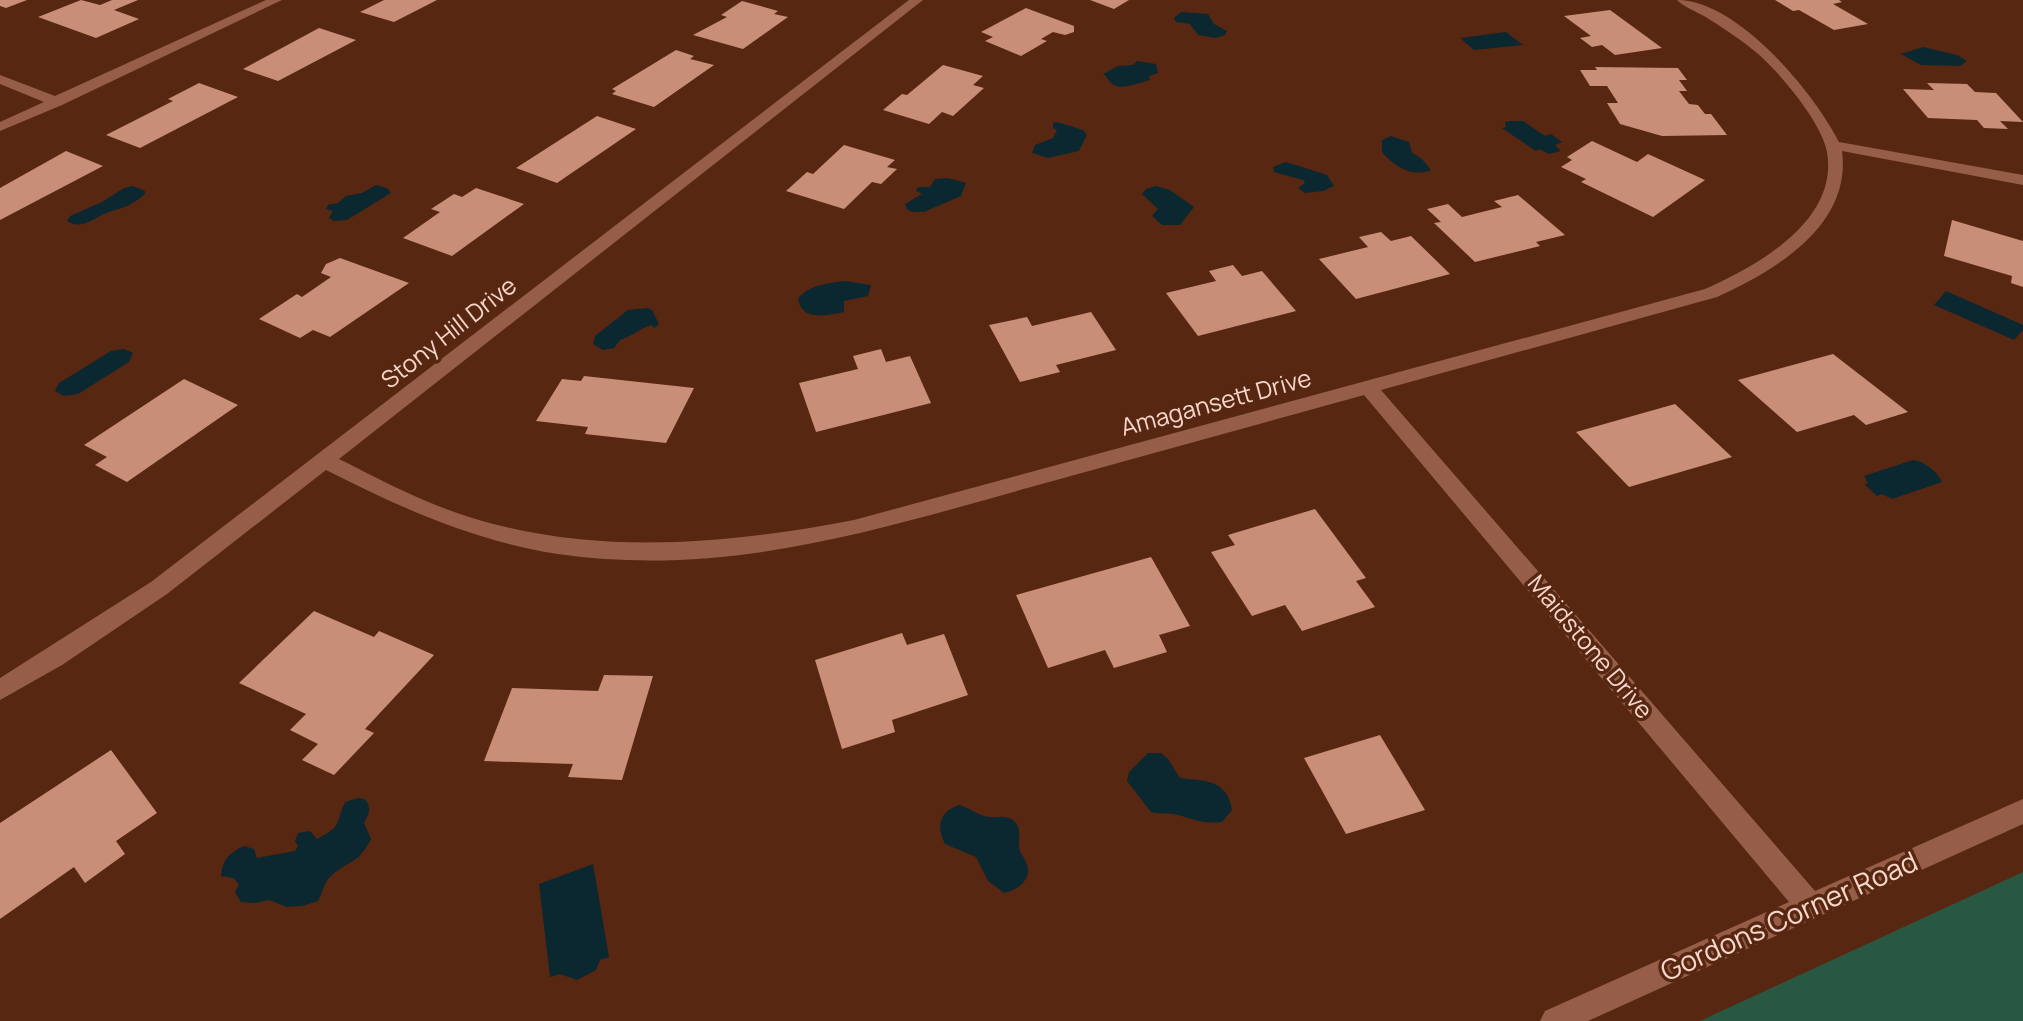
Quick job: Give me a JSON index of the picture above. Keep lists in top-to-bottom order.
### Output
{
  "streets": {
    "street": [
      "Stony Hill Drive",
      "Amagansett Drive",
      "Maidstone Drive",
      "Gordons Corner Road"
    ]
  },
  "crossings": [
    ["Stony Hill Drive", "Amagansett Drive"],
    ["Amagansett Drive", "Maidstone Drive"],
    ["Maidstone Drive", "Gordons Corner Road"]
  ]
}
